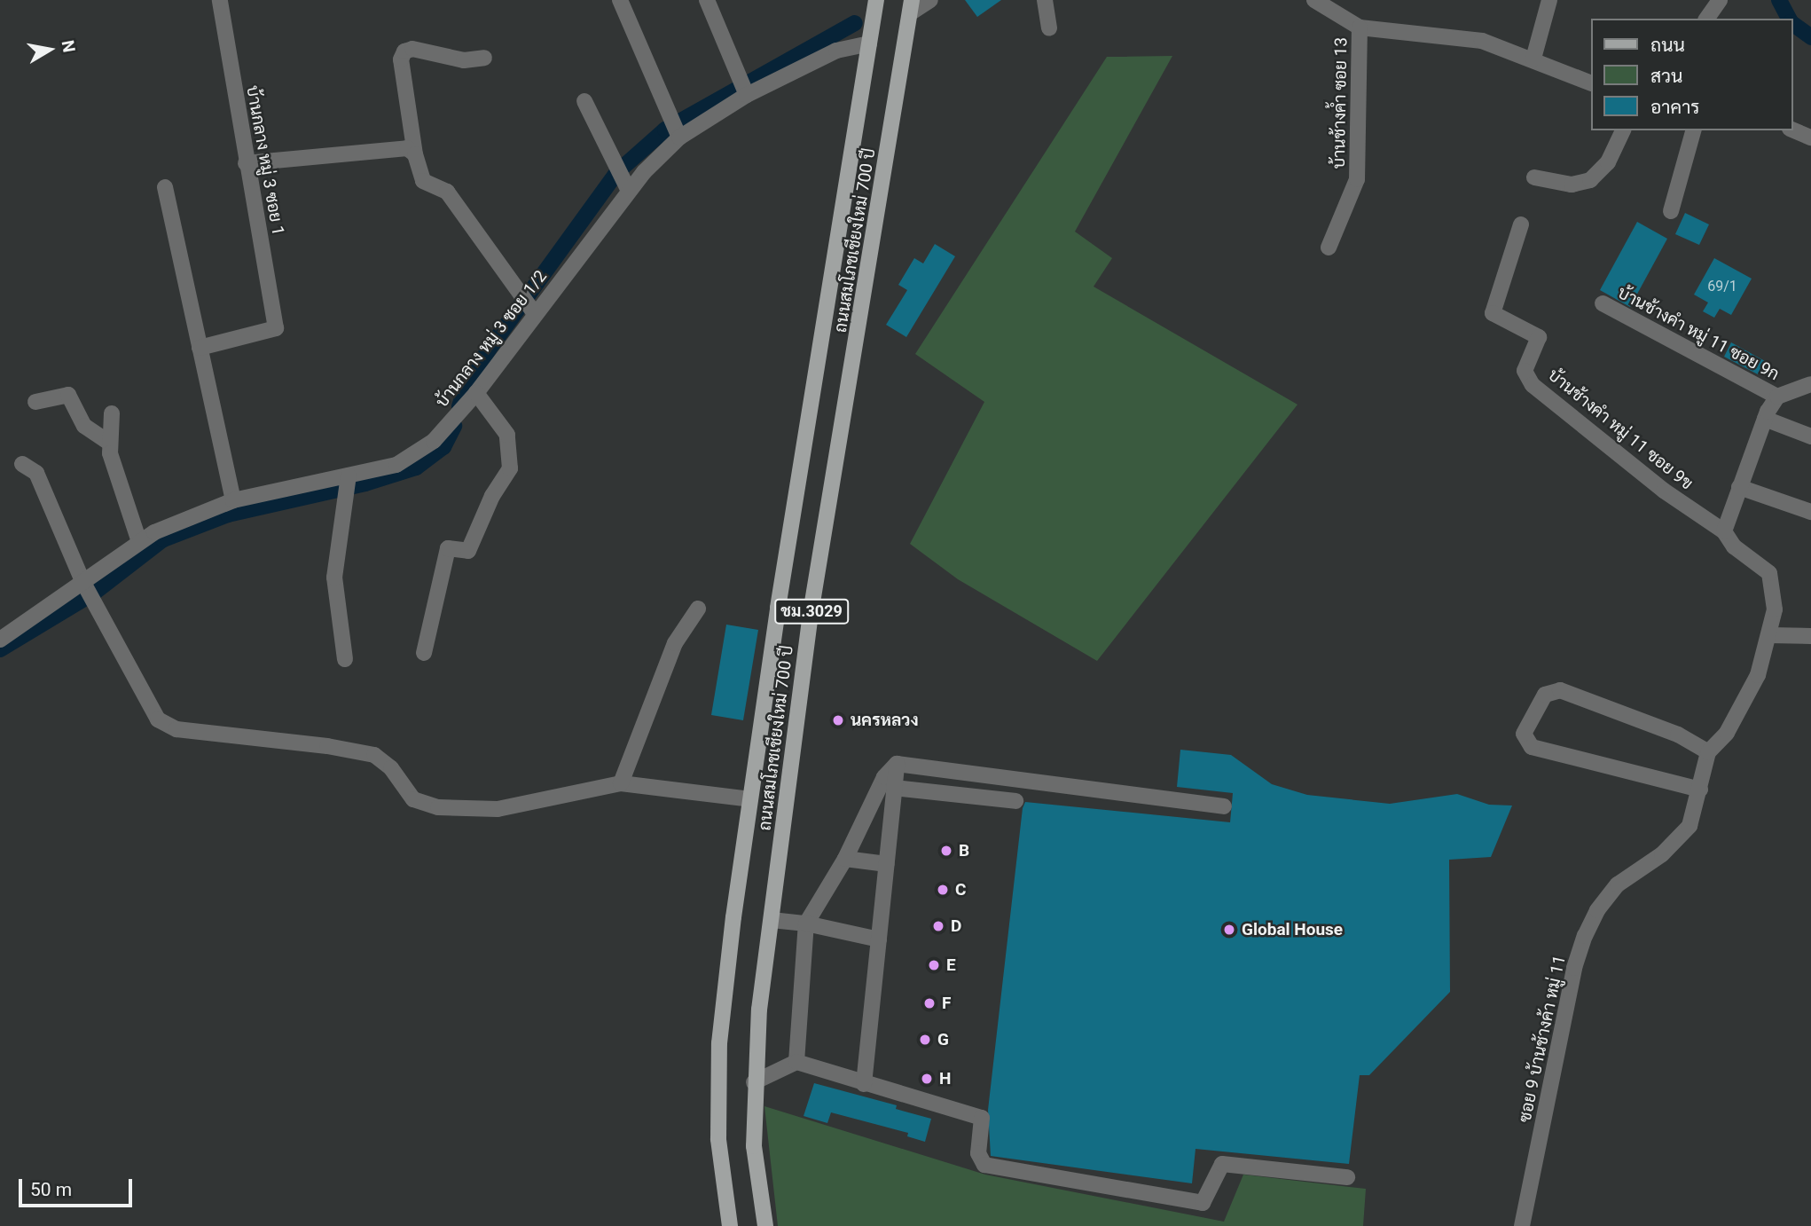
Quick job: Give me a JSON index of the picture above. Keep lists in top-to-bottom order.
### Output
{
  "streets": {
    "main road": ["ถนนสมโภชเชียงใหม่ 700 ปี", "ชม.3029"],
    "street": [
      "บ้านช้างค้ำ ซอย 13",
      "บ้านกลาง หมู่ 3 ซอย 1",
      "บ้านช้างคำ หมู่ 11 ซอย 9ก",
      "บ้านกลาง หมู่ 3 ซอย 1/2",
      "บ้านช้างคำ หมู่ 11 ซอย 9ข",
      "ซอย 9 บ้านช้างค้า หมู่ 11"
    ]
  },
  "crossings": [
    ["ถนนสมโภชเชียงใหม่ 700 ปี", "บ้านกลาง หมู่ 3 ซอย 1/2"],
    ["บ้านช้างคำ หมู่ 11 ซอย 9ข", "ซอย 9 บ้านช้างค้า หมู่ 11"]
  ],
  "places": [
    "นครหลวง",
    "B",
    "C",
    "D",
    "Global House",
    "E",
    "F",
    "G",
    "H"
  ],
  "house_numbers": ["69/1"],
  "legend": ["ถนน", "สวน", "อาคาร"],
  "scale_bar": "50 m",
  "north": "right"
}
